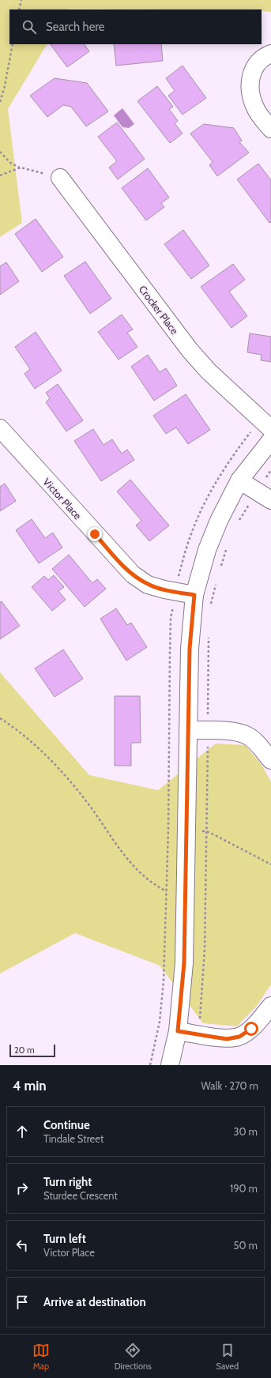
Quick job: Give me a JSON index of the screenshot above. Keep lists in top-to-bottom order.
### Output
{
  "streets": {
    "street": ["Crocker Place", "Victor Place"]
  },
  "scale_bar": "20 m",
  "page": {
    "search": "Search here",
    "scale": "20 m",
    "heading": ["4 min", "Walk · 270 m"],
    "list": [
      ["Continue", "Tindale Street", "30 m"],
      ["Turn right", "Sturdee Crescent", "190 m"],
      ["Turn left", "Victor Place", "50 m"],
      "Arrive at destination"
    ],
    "nav": ["Map", "Directions", "Saved"]
  }
}
